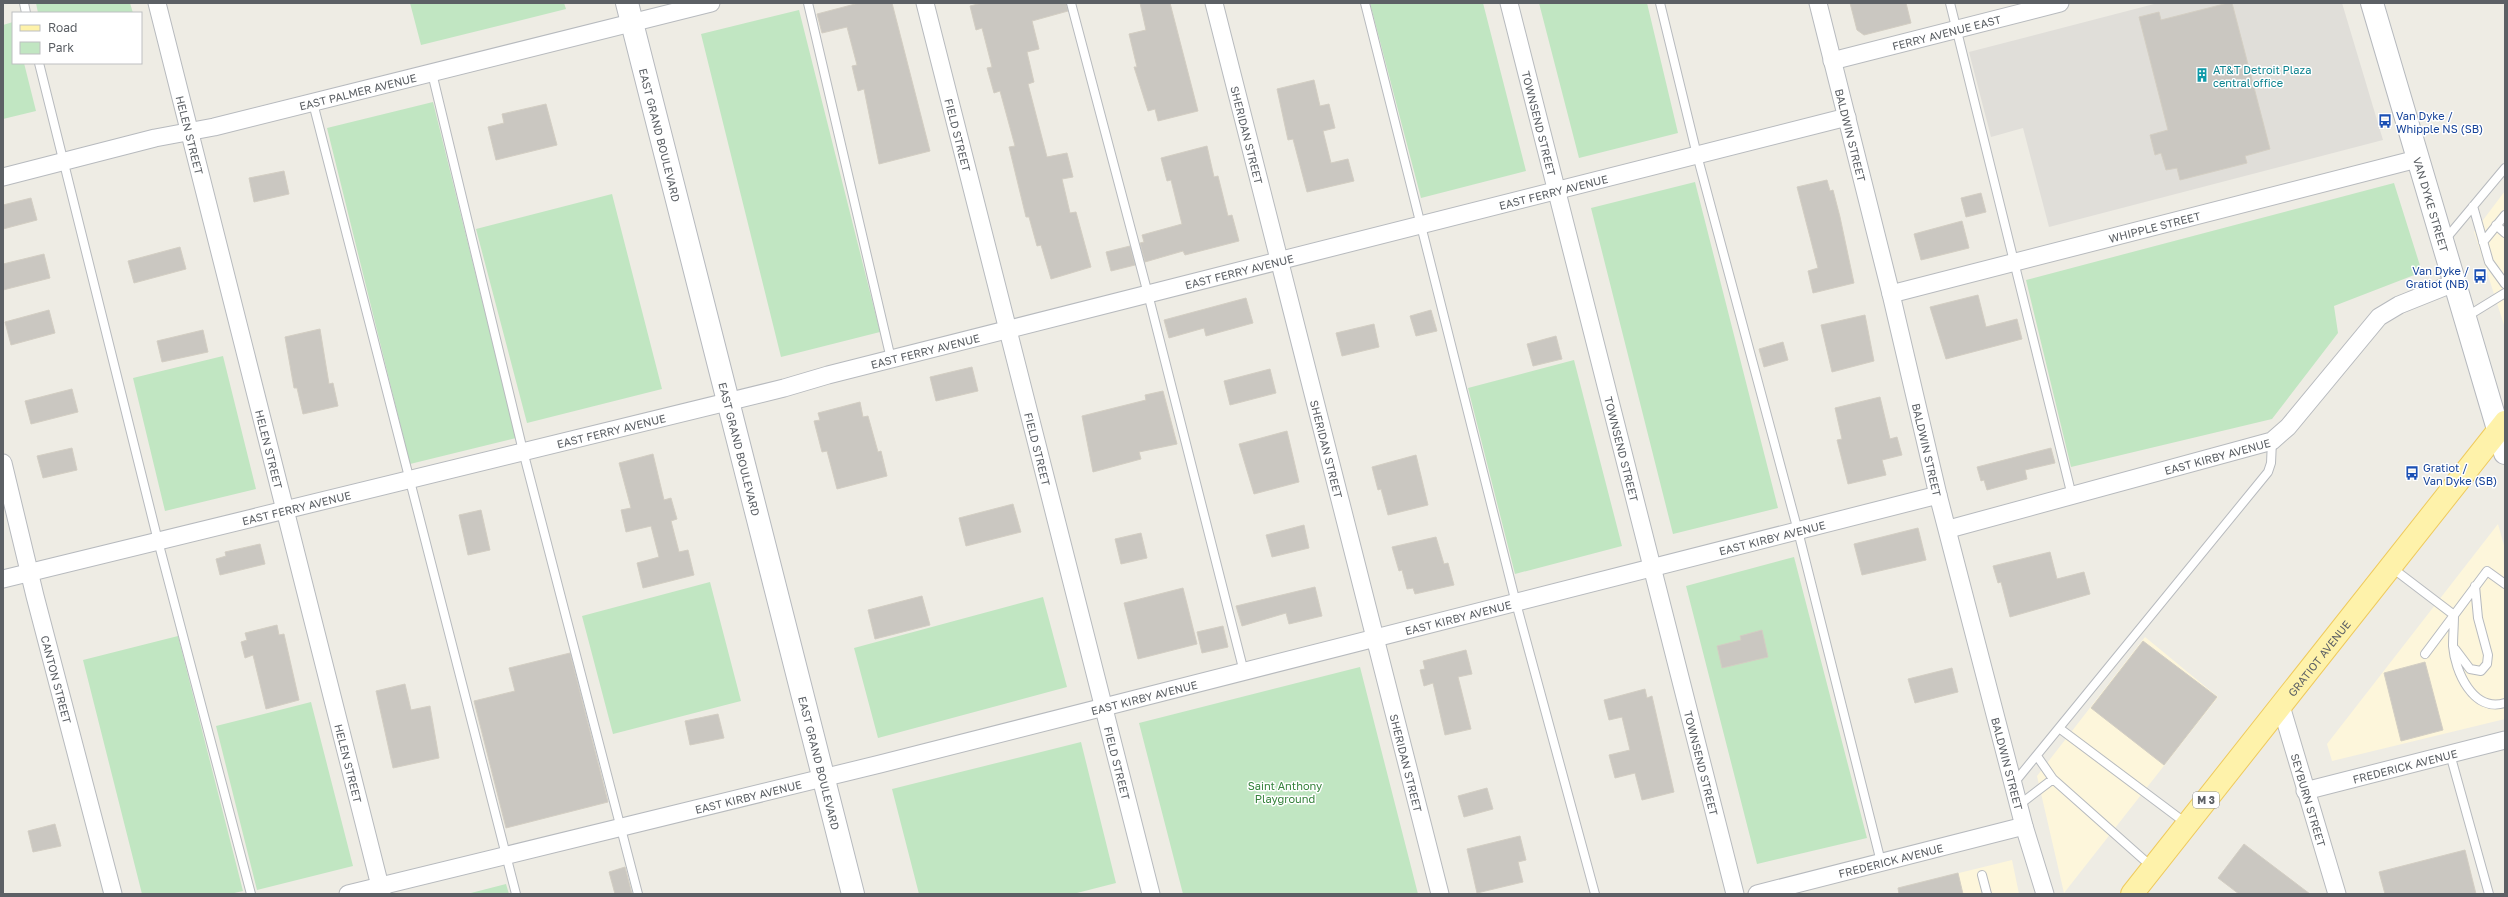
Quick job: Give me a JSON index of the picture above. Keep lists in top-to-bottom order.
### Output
{
  "streets": {
    "main road": [
      "EAST GRAND BOULEVARD",
      "VAN DYKE STREET",
      "GRATIOT AVENUE",
      "M 3"
    ],
    "street": [
      "FERRY AVENUE EAST",
      "EAST PALMER AVENUE",
      "TOWNSEND STREET",
      "HELEN STREET",
      "FIELD STREET",
      "SHERIDAN STREET",
      "BALDWIN STREET",
      "EAST FERRY AVENUE",
      "WHIPPLE STREET",
      "EAST KIRBY AVENUE",
      "CANTON STREET",
      "FREDERICK AVENUE",
      "SEYBURN STREET"
    ]
  },
  "crossings": [
    ["FERRY AVENUE EAST", "BALDWIN STREET"],
    ["EAST PALMER AVENUE", "HELEN STREET"],
    ["EAST PALMER AVENUE", "EAST GRAND BOULEVARD"],
    ["TOWNSEND STREET", "EAST FERRY AVENUE"],
    ["TOWNSEND STREET", "EAST KIRBY AVENUE"],
    ["HELEN STREET", "EAST FERRY AVENUE"],
    ["HELEN STREET", "EAST KIRBY AVENUE"],
    ["FIELD STREET", "EAST FERRY AVENUE"],
    ["FIELD STREET", "EAST KIRBY AVENUE"],
    ["EAST GRAND BOULEVARD", "EAST FERRY AVENUE"],
    ["EAST GRAND BOULEVARD", "EAST KIRBY AVENUE"],
    ["SHERIDAN STREET", "EAST FERRY AVENUE"],
    ["SHERIDAN STREET", "EAST KIRBY AVENUE"],
    ["BALDWIN STREET", "EAST FERRY AVENUE"],
    ["BALDWIN STREET", "WHIPPLE STREET"],
    ["BALDWIN STREET", "EAST KIRBY AVENUE"],
    ["BALDWIN STREET", "FREDERICK AVENUE"],
    ["EAST FERRY AVENUE", "CANTON STREET"],
    ["VAN DYKE STREET", "WHIPPLE STREET"],
    ["VAN DYKE STREET", "EAST KIRBY AVENUE"],
    ["VAN DYKE STREET", "GRATIOT AVENUE"],
    ["GRATIOT AVENUE", "SEYBURN STREET"],
    ["FREDERICK AVENUE", "SEYBURN STREET"]
  ],
  "parks": ["Saint Anthony Playground"],
  "places": {
    "building": ["AT&T Detroit Plaza central office"],
    "bus stop": ["Van Dyke / Whipple NS (SB)", "Van Dyke / Gratiot (NB)", "Gratiot / Van Dyke (SB)"]
  },
  "legend": ["Road", "Park"]
}
